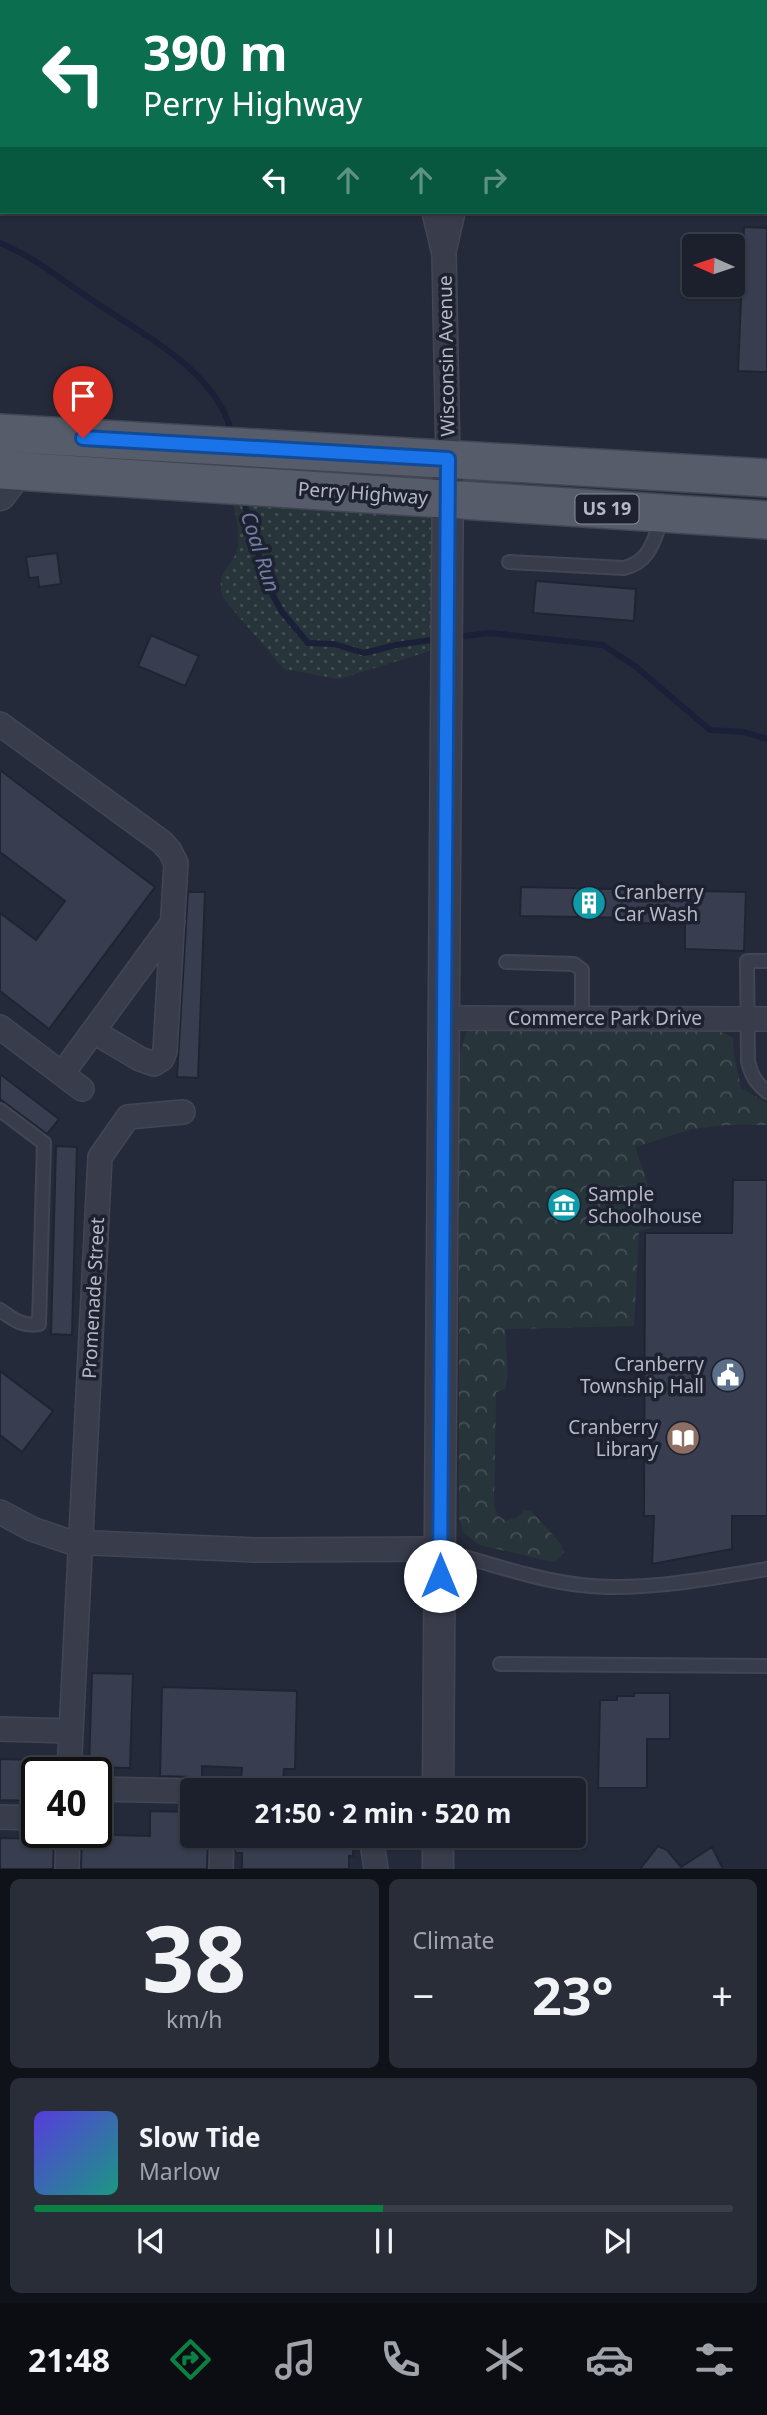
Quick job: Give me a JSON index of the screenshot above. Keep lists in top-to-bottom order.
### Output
{
  "streets": {
    "main road": ["Perry Highway", "US 19"],
    "street": ["Wisconsin Avenue", "Commerce Park Drive", "Promenade Street"]
  },
  "crossings": [
    ["Wisconsin Avenue", "Perry Highway"]
  ],
  "water": ["Coal Run"],
  "places": {
    "building": ["Cranberry Car Wash"],
    "museum": ["Sample Schoolhouse"],
    "public building": ["Cranberry Township Hall"],
    "library": ["Cranberry Library"]
  },
  "north": "left",
  "page": {
    "turn": ["390 m", "Perry Highway"],
    "limit": "40",
    "trip": "21:50 · 2 min · 520 m",
    "tile": [
      ["38", "km/h"],
      "Climate"
    ],
    "heat": ["−", "23°", "+"],
    "song": ["Slow Tide", "Marlow"],
    "tabs": "21:48"
  }
}
